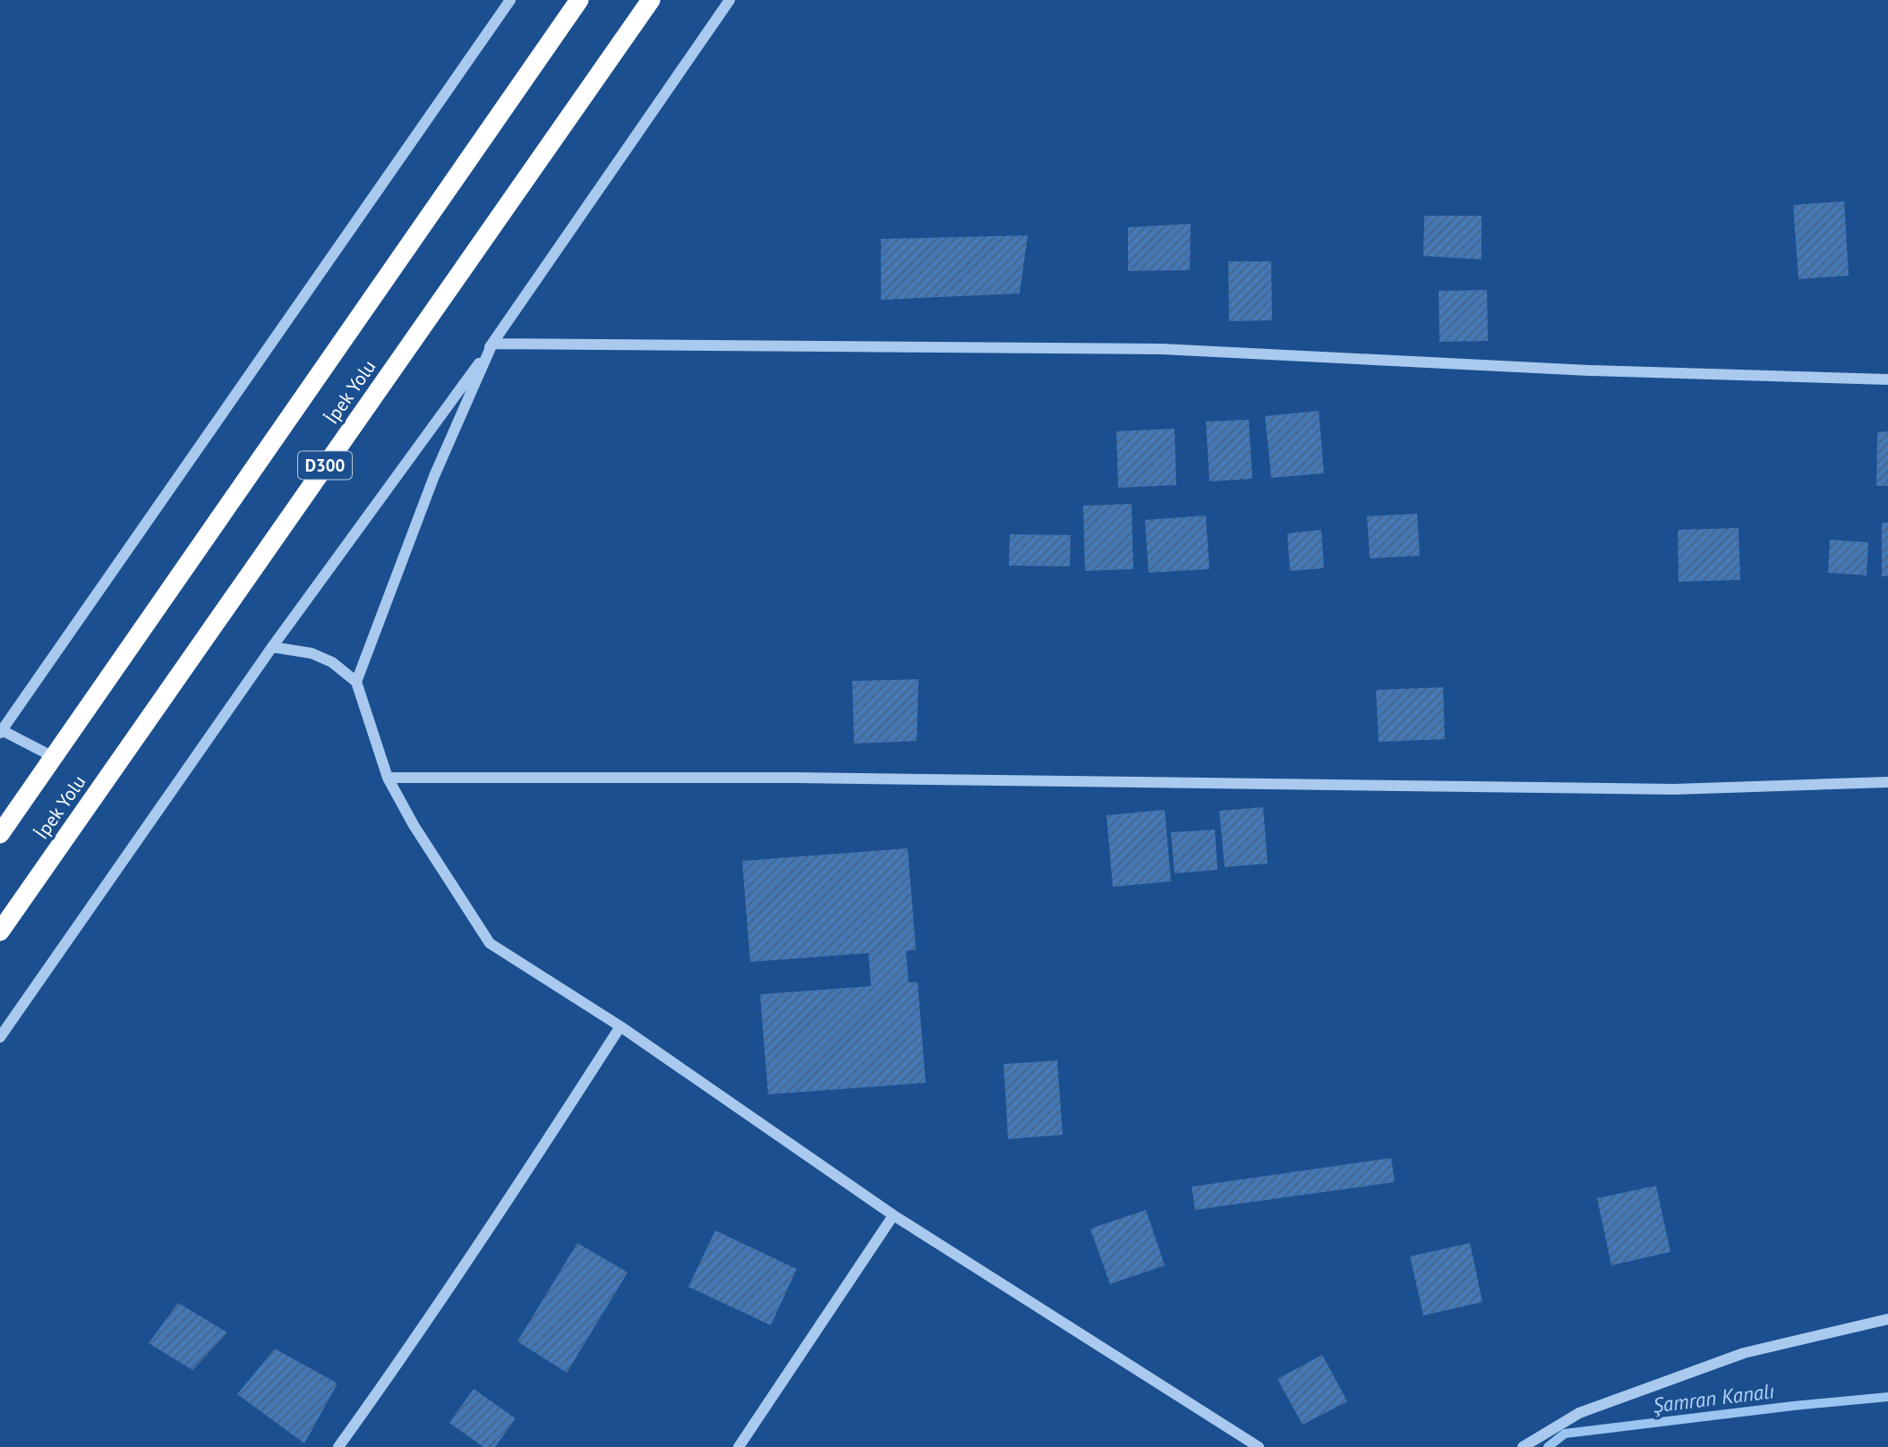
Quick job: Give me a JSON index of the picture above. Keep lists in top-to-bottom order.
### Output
{
  "streets": {
    "highway": ["İpek Yolu", "D300"]
  },
  "water": ["Şamran Kanalı"]
}
